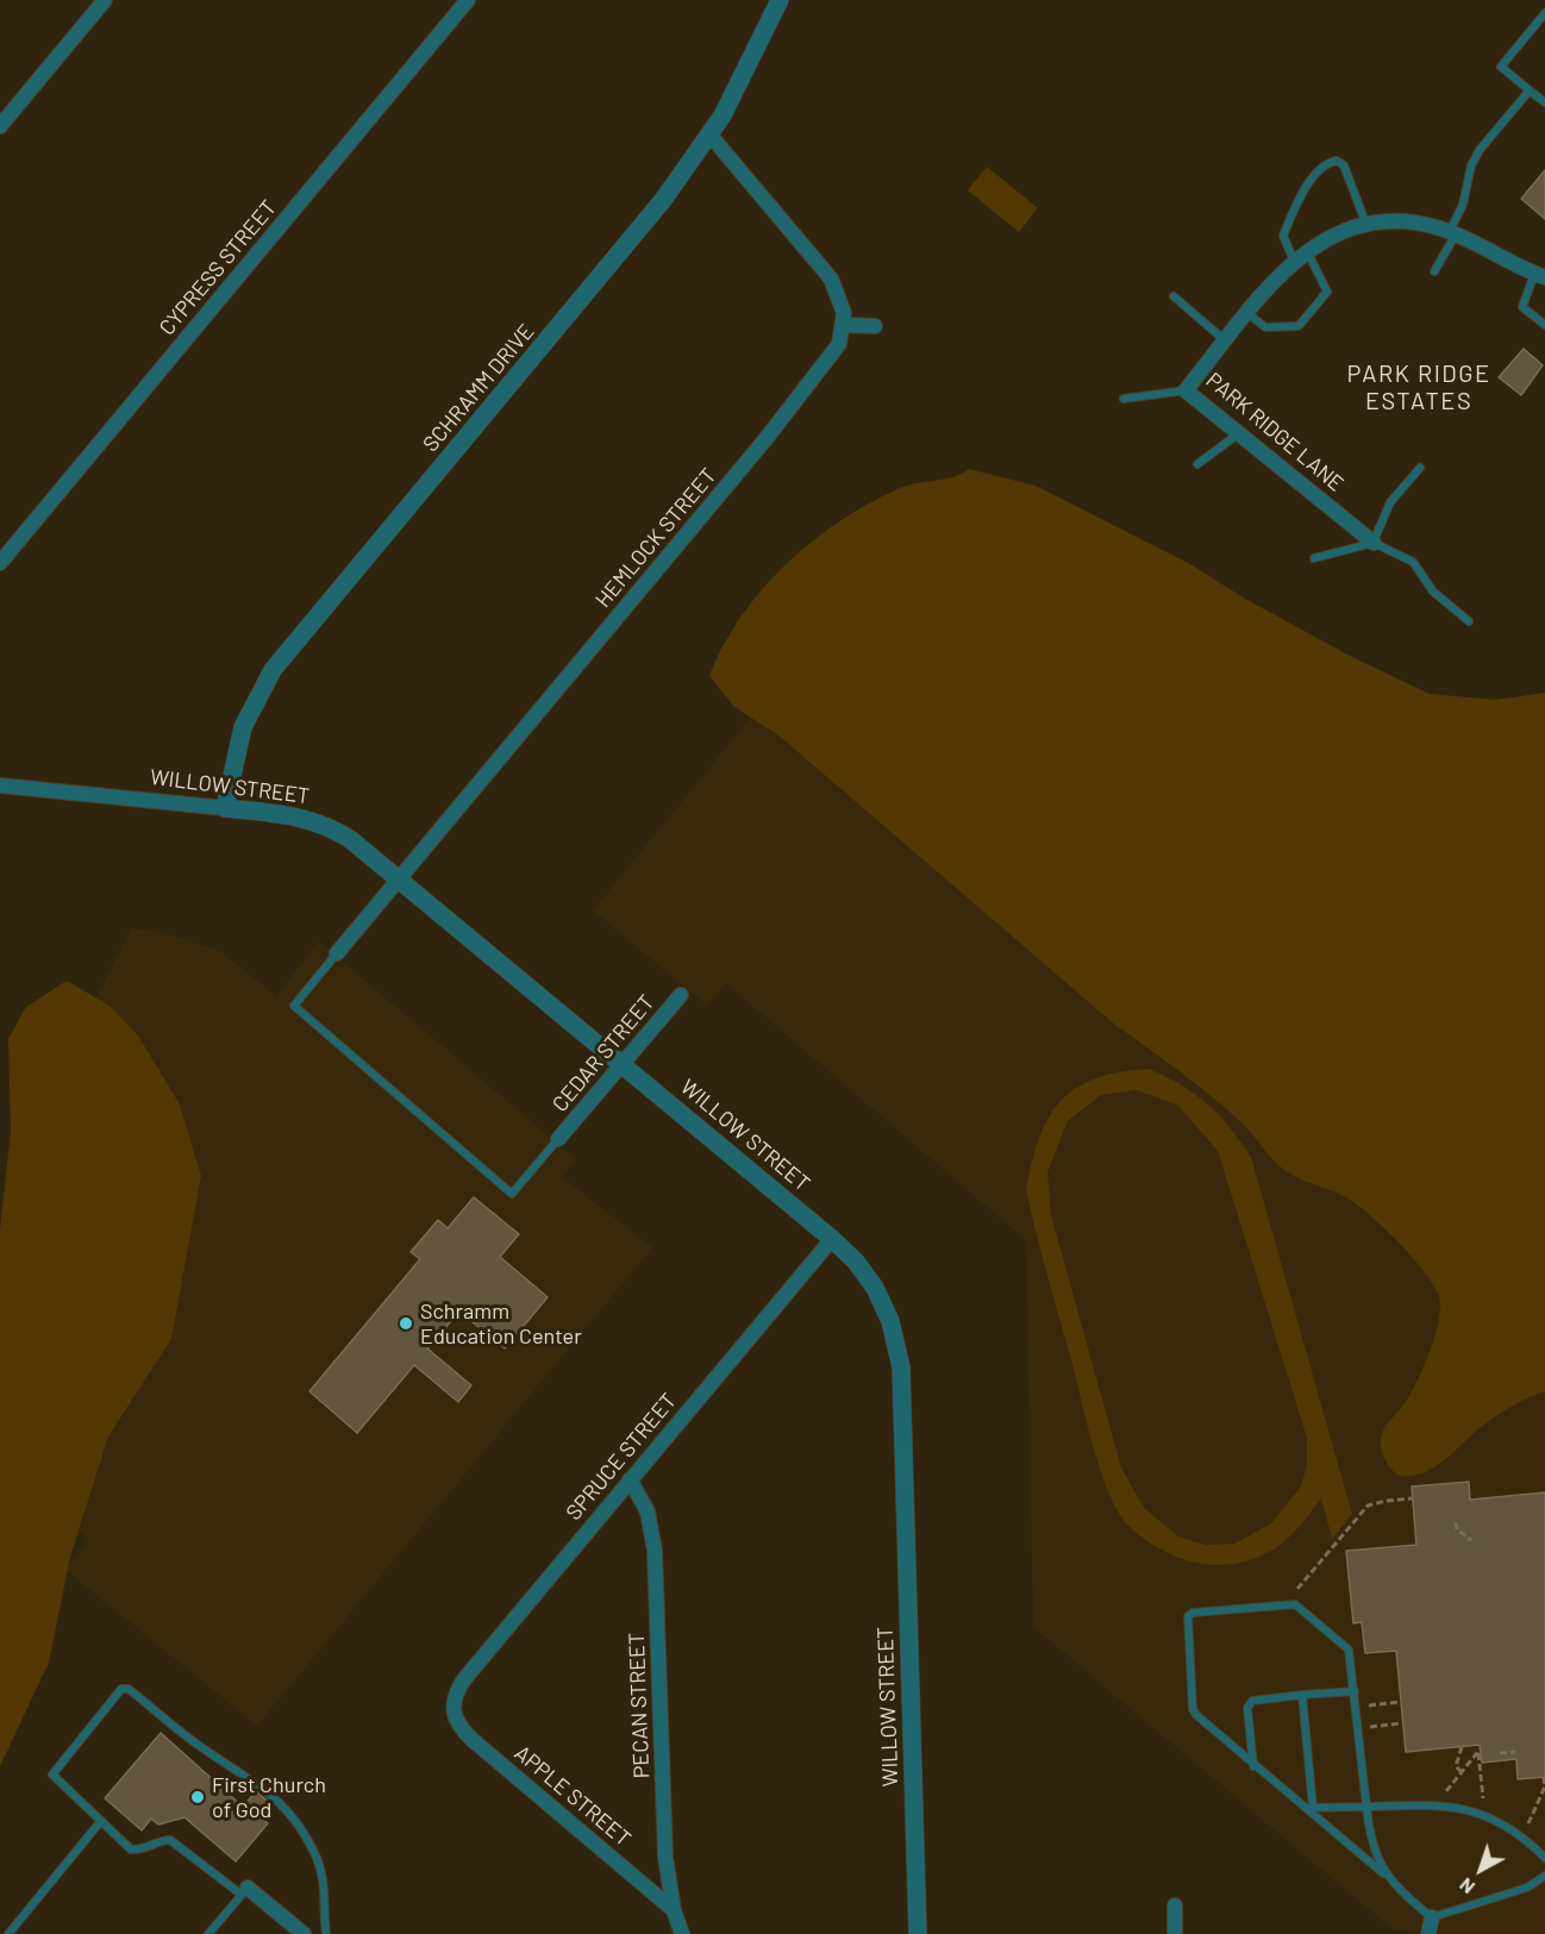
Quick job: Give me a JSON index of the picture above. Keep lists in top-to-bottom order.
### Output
{
  "streets": {
    "street": [
      "CYPRESS STREET",
      "SCHRAMM DRIVE",
      "PARK RIDGE LANE",
      "HEMLOCK STREET",
      "WILLOW STREET",
      "CEDAR STREET",
      "SPRUCE STREET",
      "PECAN STREET",
      "APPLE STREET"
    ]
  },
  "crossings": [
    ["SCHRAMM DRIVE", "WILLOW STREET"],
    ["HEMLOCK STREET", "WILLOW STREET"],
    ["WILLOW STREET", "CEDAR STREET"],
    ["WILLOW STREET", "SPRUCE STREET"],
    ["SPRUCE STREET", "PECAN STREET"],
    ["SPRUCE STREET", "APPLE STREET"],
    ["PECAN STREET", "APPLE STREET"]
  ],
  "districts": ["PARK RIDGE ESTATES"],
  "places": ["Schramm Education Center", "First Church of God"],
  "north": "bottom left"
}
